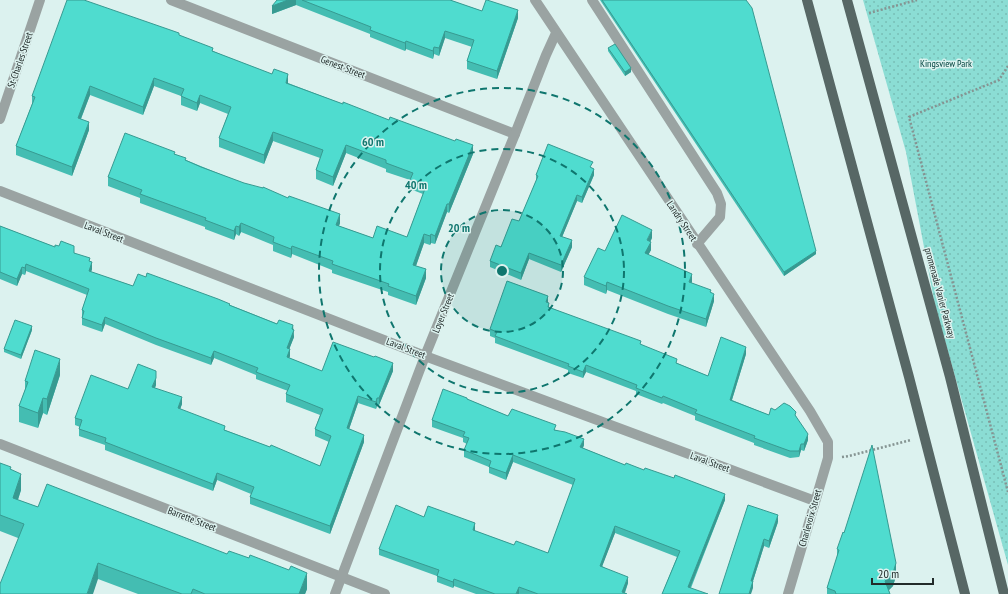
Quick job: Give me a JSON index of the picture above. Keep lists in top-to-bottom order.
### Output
{
  "streets": {
    "main road": ["promenade Vanier Parkway"],
    "street": [
      "St-Charles Street",
      "Genest Street",
      "Landry Street",
      "Laval Street",
      "Loyer Street",
      "Charlevoix Street",
      "Barrette Street"
    ]
  },
  "crossings": [
    ["Genest Street", "Loyer Street"],
    ["Landry Street", "Loyer Street"],
    ["Landry Street", "Charlevoix Street"],
    ["Laval Street", "Loyer Street"],
    ["Laval Street", "Charlevoix Street"],
    ["Loyer Street", "Barrette Street"]
  ],
  "parks": ["Kingsview Park"],
  "scale_bar": "20 m",
  "rings": ["60 m", "40 m", "20 m"]
}
